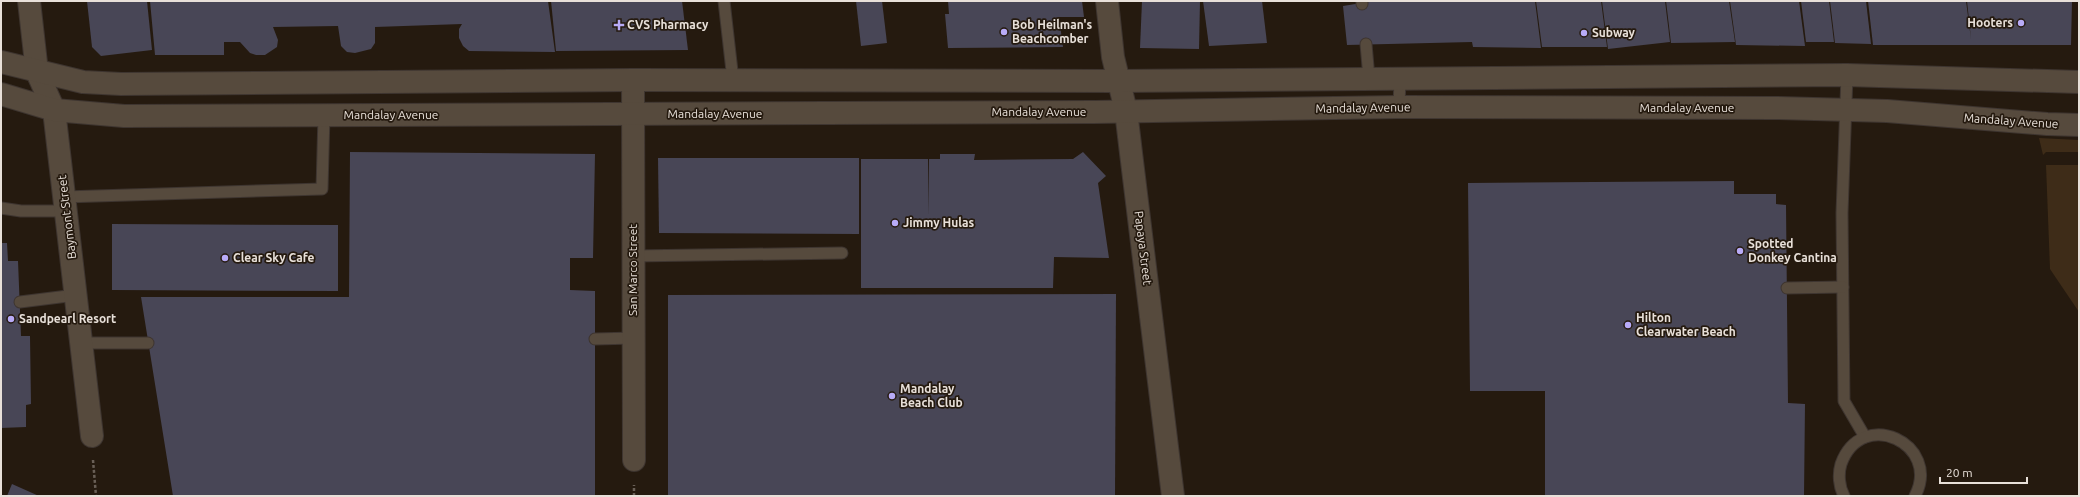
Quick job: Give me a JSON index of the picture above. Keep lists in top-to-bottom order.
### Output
{
  "streets": {
    "street": [
      "Mandalay Avenue",
      "Baymont Street",
      "Papaya Street",
      "San Marco Street"
    ]
  },
  "crossings": [
    ["Mandalay Avenue", "Baymont Street"],
    ["Mandalay Avenue", "Papaya Street"],
    ["Mandalay Avenue", "San Marco Street"]
  ],
  "places": {
    "other": [
      "Hooters",
      "Bob Heilman's Beachcomber",
      "Subway",
      "Jimmy Hulas",
      "Spotted Donkey Cantina",
      "Clear Sky Cafe",
      "Sandpearl Resort",
      "Hilton Clearwater Beach",
      "Mandalay Beach Club"
    ],
    "health": ["CVS Pharmacy"]
  },
  "scale_bar": "20 m"
}
